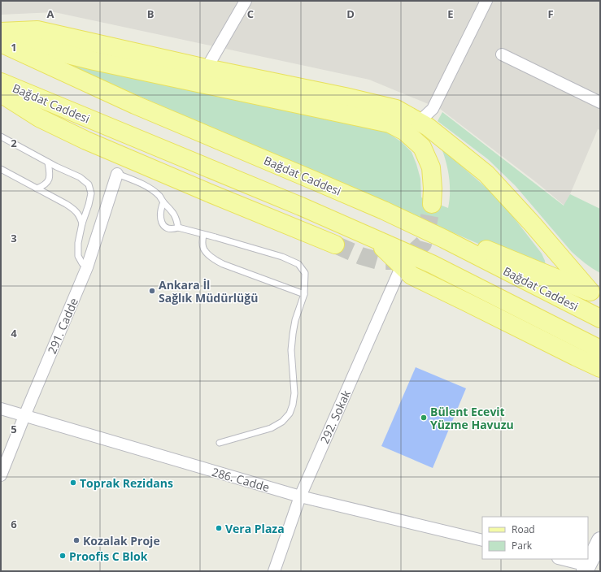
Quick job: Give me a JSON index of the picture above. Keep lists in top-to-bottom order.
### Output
{
  "streets": {
    "main road": ["Bağdat Caddesi"],
    "street": ["291. Cadde", "292. Sokak", "286. Cadde"]
  },
  "crossings": [
    ["291. Cadde", "286. Cadde"],
    ["292. Sokak", "286. Cadde"]
  ],
  "places": [
    "Ankara İl Sağlık Müdürlüğü",
    "Bülent Ecevit Yüzme Havuzu",
    "Toprak Rezidans",
    "Vera Plaza",
    "Kozalak Proje",
    "Proofis C Blok"
  ],
  "legend": ["Road", "Park"],
  "grid": {
    "columns": [
      "A",
      "B",
      "C",
      "D",
      "E",
      "F"
    ],
    "rows": [
      "1",
      "2",
      "3",
      "4",
      "5",
      "6"
    ]
  }
}
